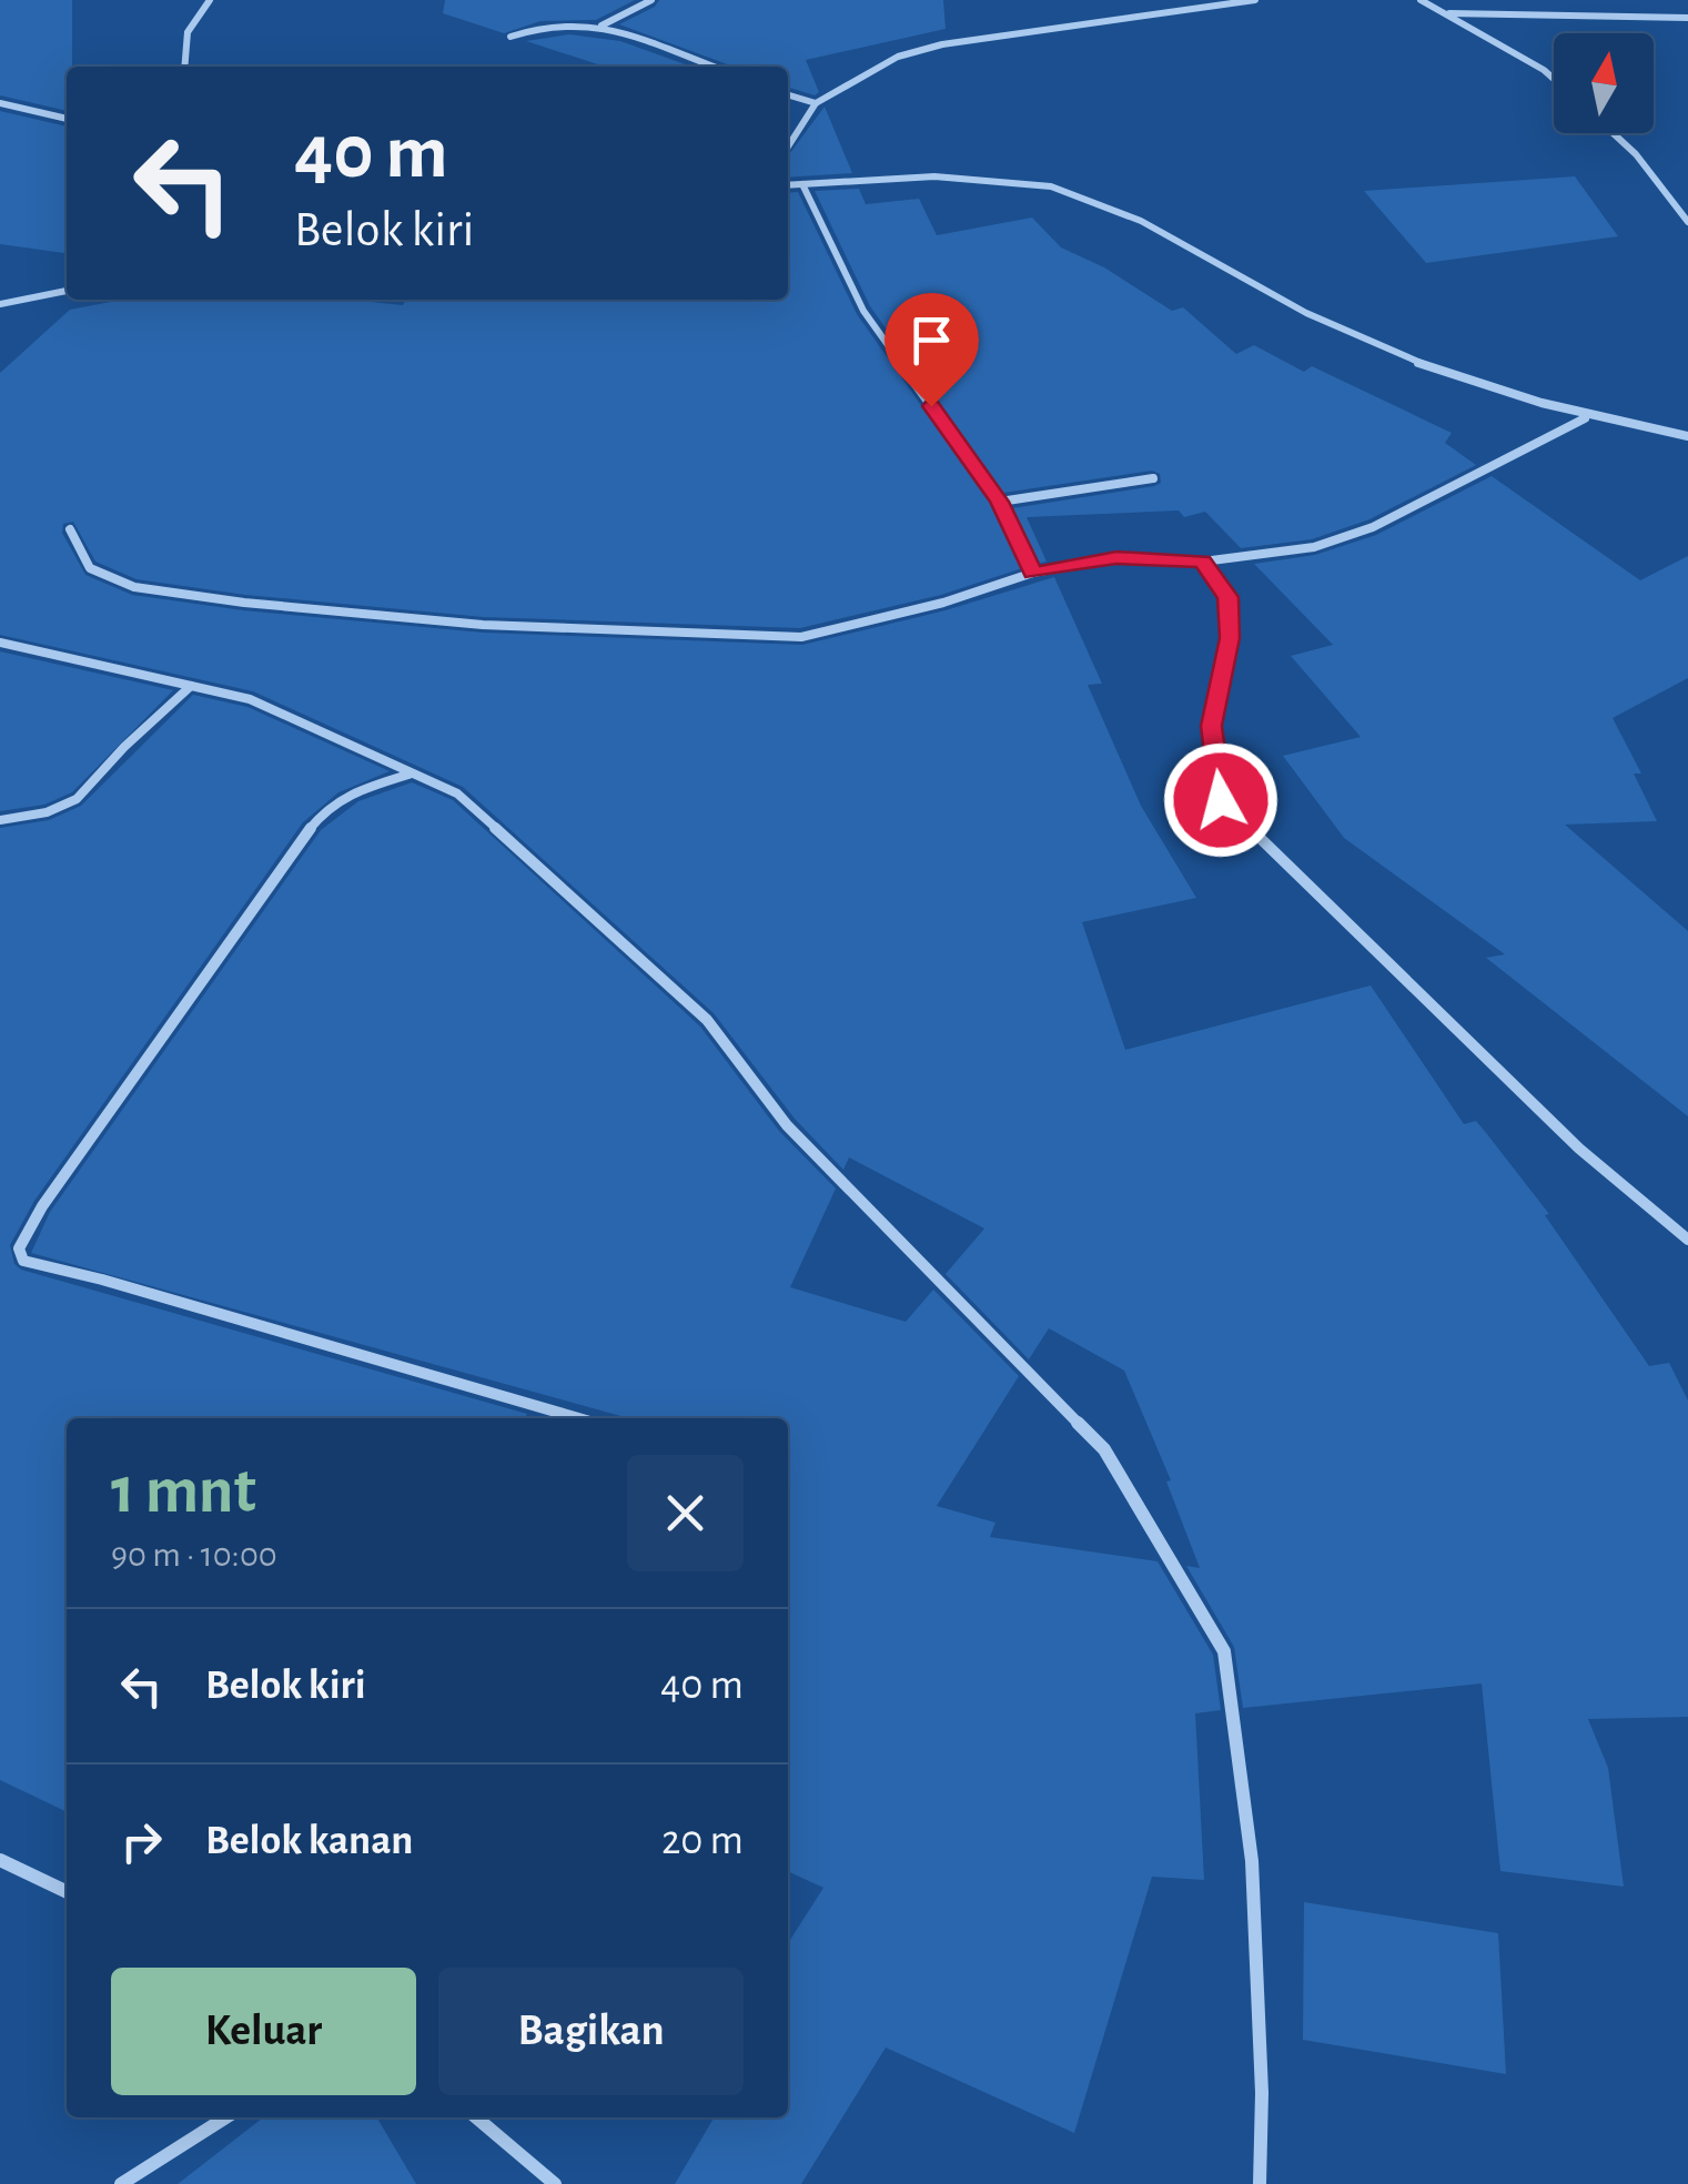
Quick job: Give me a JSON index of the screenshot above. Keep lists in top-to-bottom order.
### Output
{
  "north": "top",
  "page": {
    "turn": ["40 m", "Belok kiri"],
    "heading": ["1 mnt", "90 m · 10:00"],
    "list": [
      {
        "name": "Belok kiri",
        "value": "40 m"
      },
      {
        "name": "Belok kanan",
        "value": "20 m"
      }
    ],
    "buttons": ["Keluar", "Bagikan"]
  }
}
